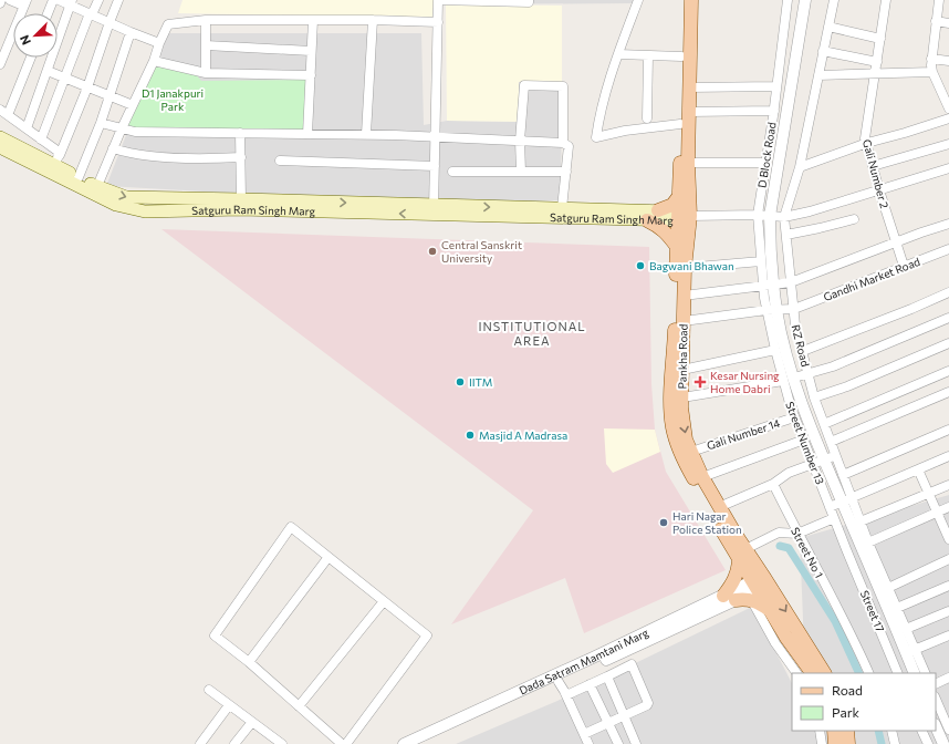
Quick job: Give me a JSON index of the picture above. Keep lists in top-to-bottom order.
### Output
{
  "streets": {
    "main road": ["Satguru Ram Singh Marg", "Pankha Road"],
    "street": [
      "D Block Road",
      "Gali Number 2",
      "Gandhi Market Road",
      "RZ Road",
      "Gali Number 14",
      "Street Number 13",
      "Street No 1",
      "Street 17",
      "Dada Satram Mamtani Marg"
    ]
  },
  "crossings": [
    ["Gali Number 2", "Gandhi Market Road"],
    ["Satguru Ram Singh Marg", "Pankha Road"],
    ["Gandhi Market Road", "RZ Road"],
    ["Gandhi Market Road", "Pankha Road"],
    ["Gandhi Market Road", "Street Number 13"],
    ["Pankha Road", "Gali Number 14"],
    ["Pankha Road", "Dada Satram Mamtani Marg"],
    ["Gali Number 14", "Street Number 13"],
    ["Street Number 13", "Street 17"]
  ],
  "districts": ["INSTITUTIONAL AREA"],
  "parks": ["D1 Janakpuri Park"],
  "places": {
    "other": [
      "Central Sanskrit University",
      "Bagwani Bhawan",
      "IITM",
      "Masjid A Madrasa",
      "Hari Nagar Police Station"
    ],
    "health": ["Kesar Nursing Home Dabri"]
  },
  "legend": ["Road", "Park"],
  "north": "bottom left"
}
